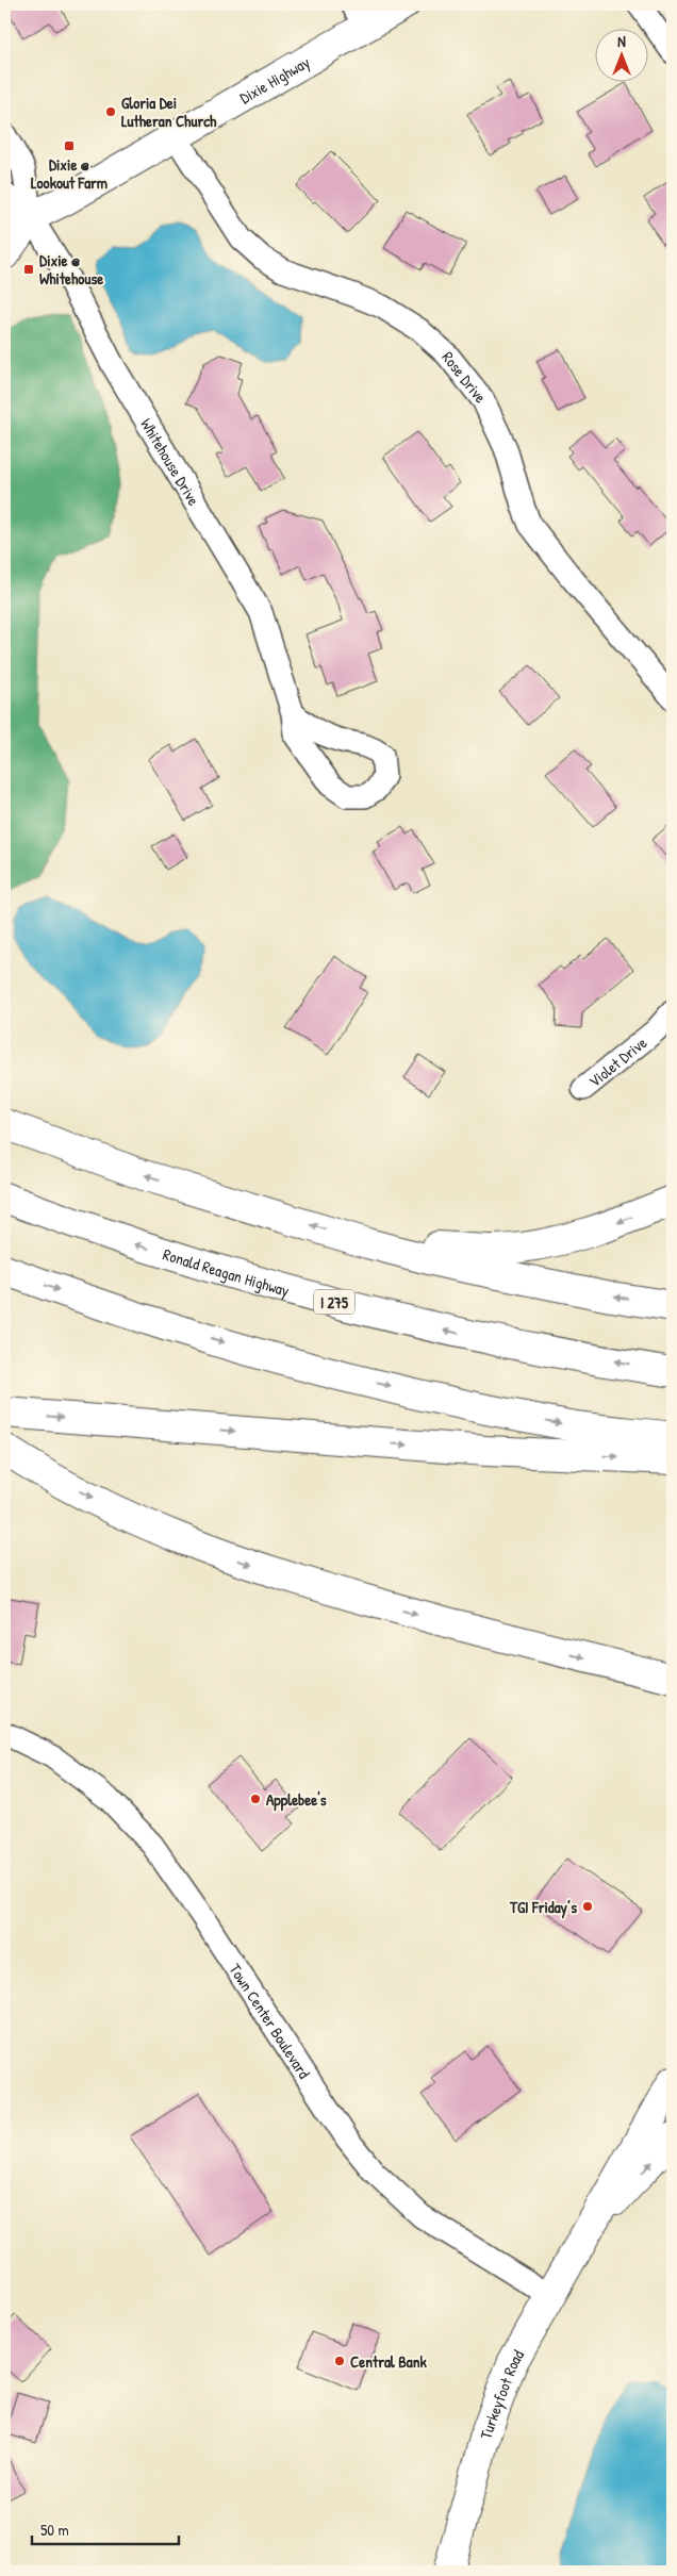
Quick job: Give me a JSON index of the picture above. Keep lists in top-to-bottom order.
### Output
{
  "streets": {
    "main road": [
      "Dixie Highway",
      "Ronald Reagan Highway",
      "I 275",
      "Turkeyfoot Road"
    ],
    "street": [
      "Rose Drive",
      "Whitehouse Drive",
      "Violet Drive",
      "Town Center Boulevard"
    ]
  },
  "crossings": [
    ["Dixie Highway", "Rose Drive"],
    ["Dixie Highway", "Whitehouse Drive"],
    ["Town Center Boulevard", "Turkeyfoot Road"]
  ],
  "places": {
    "other": [
      "Gloria Dei Lutheran Church",
      "Applebee's",
      "TGI Friday’s",
      "Central Bank"
    ],
    "transit": ["Dixie @ Lookout Farm", "Dixie @ Whitehouse"]
  },
  "scale_bar": "50 m",
  "north": "top"
}
